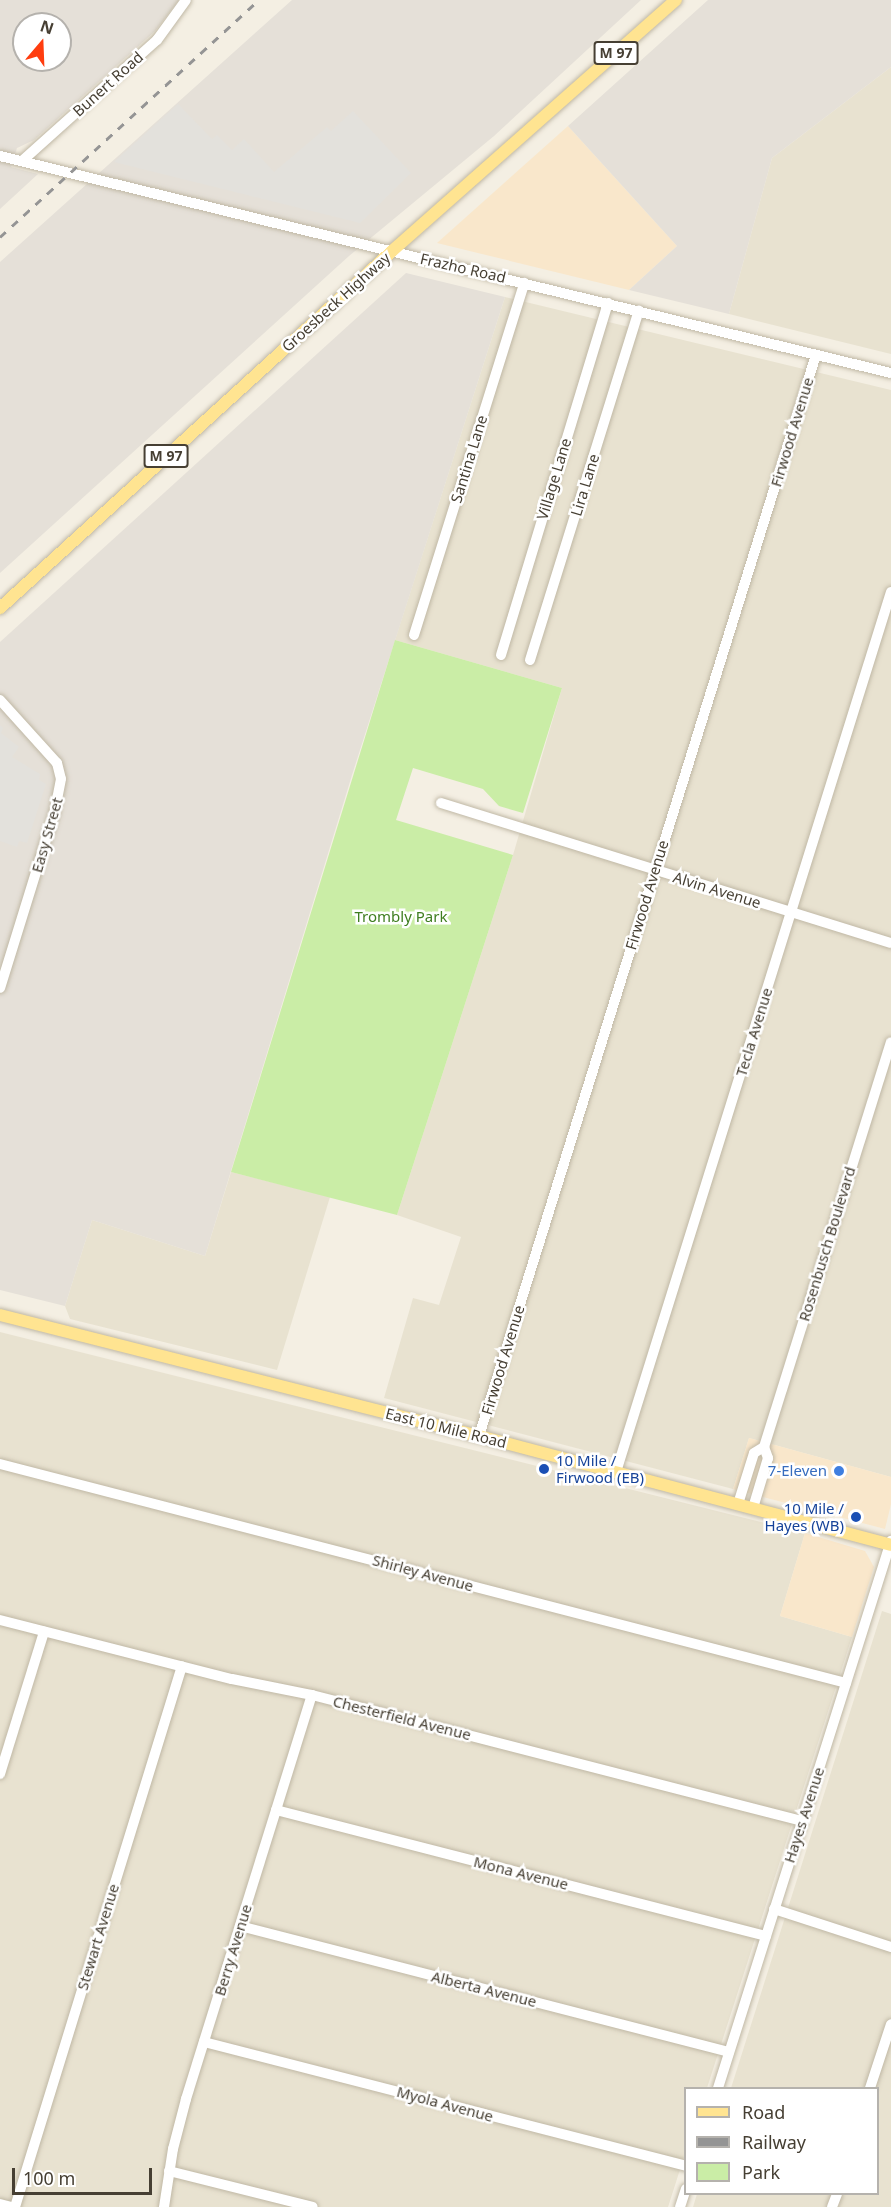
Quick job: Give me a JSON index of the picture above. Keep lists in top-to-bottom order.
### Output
{
  "streets": {
    "main road": ["M 97", "Groesbeck Highway", "East 10 Mile Road"],
    "street": [
      "Bunert Road",
      "Frazho Road",
      "Firwood Avenue",
      "Santina Lane",
      "Village Lane",
      "Lira Lane",
      "Easy Street",
      "Alvin Avenue",
      "Tecla Avenue",
      "Rosenbusch Boulevard",
      "Shirley Avenue",
      "Chesterfield Avenue",
      "Hayes Avenue",
      "Mona Avenue",
      "Stewart Avenue",
      "Berry Avenue",
      "Alberta Avenue",
      "Myola Avenue"
    ]
  },
  "crossings": [
    ["Bunert Road", "Frazho Road"],
    ["Frazho Road", "Groesbeck Highway"],
    ["Frazho Road", "Firwood Avenue"],
    ["Frazho Road", "Santina Lane"],
    ["Frazho Road", "Village Lane"],
    ["Frazho Road", "Lira Lane"],
    ["Firwood Avenue", "Alvin Avenue"],
    ["Firwood Avenue", "East 10 Mile Road"],
    ["Alvin Avenue", "Tecla Avenue"],
    ["Tecla Avenue", "East 10 Mile Road"],
    ["Rosenbusch Boulevard", "East 10 Mile Road"],
    ["East 10 Mile Road", "Hayes Avenue"],
    ["Shirley Avenue", "Hayes Avenue"],
    ["Chesterfield Avenue", "Hayes Avenue"],
    ["Chesterfield Avenue", "Stewart Avenue"],
    ["Chesterfield Avenue", "Berry Avenue"],
    ["Hayes Avenue", "Mona Avenue"],
    ["Hayes Avenue", "Alberta Avenue"],
    ["Mona Avenue", "Berry Avenue"],
    ["Berry Avenue", "Alberta Avenue"],
    ["Berry Avenue", "Myola Avenue"]
  ],
  "parks": ["Trombly Park"],
  "places": ["10 Mile / Firwood (EB)", "7-Eleven", "10 Mile / Hayes (WB)"],
  "legend": ["Road", "Railway", "Park"],
  "scale_bar": "100 m",
  "north": "top"
}
